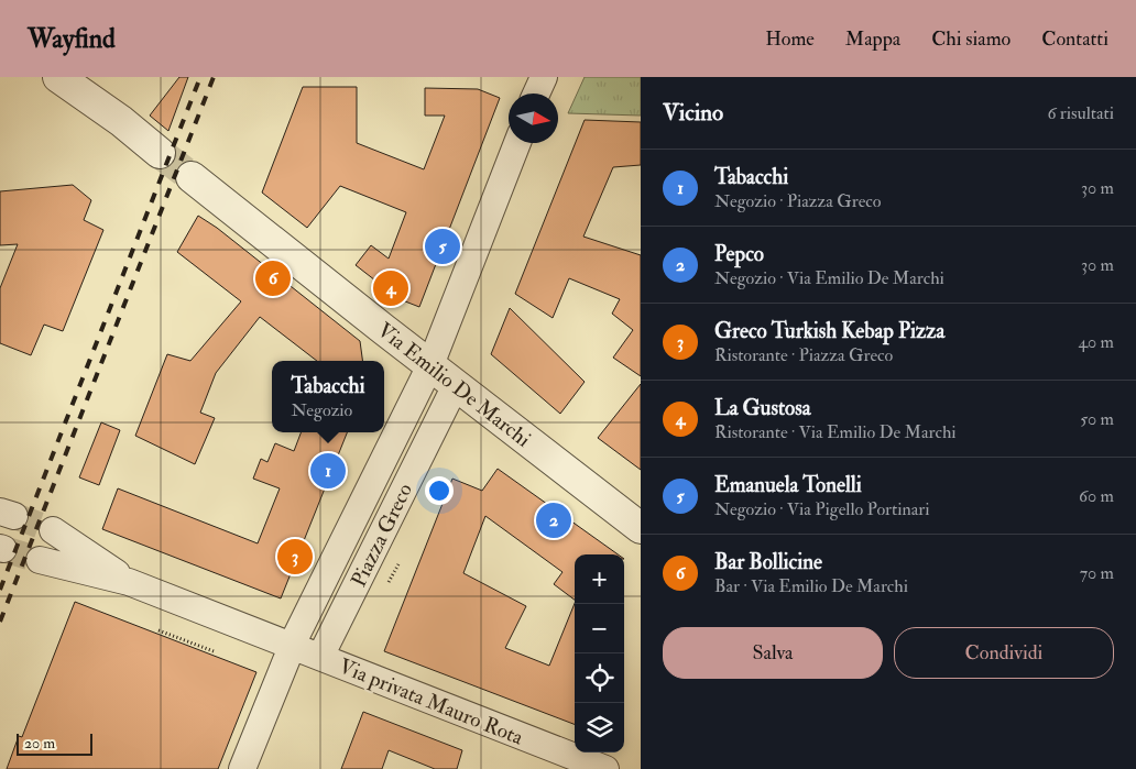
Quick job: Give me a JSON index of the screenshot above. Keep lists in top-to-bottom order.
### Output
{
  "streets": {
    "street": ["Via Emilio De Marchi", "Piazza Greco", "Via privata Mauro Rota"]
  },
  "crossings": [
    ["Via Emilio De Marchi", "Piazza Greco"],
    ["Piazza Greco", "Via privata Mauro Rota"]
  ],
  "scale_bar": "20 m",
  "north": "right",
  "page": {
    "header": "Wayfind",
    "nav": [
      "Home",
      "Mappa",
      "Chi siamo",
      "Contatti"
    ],
    "heading": ["Vicino", "6 risultati"],
    "list": [
      {
        "mark": "1",
        "name": "Tabacchi",
        "note": "Negozio · Piazza Greco",
        "value": "30 m"
      },
      {
        "mark": "2",
        "name": "Pepco",
        "note": "Negozio · Via Emilio De Marchi",
        "value": "30 m"
      },
      {
        "mark": "3",
        "name": "Greco Turkish Kebap Pizza",
        "note": "Ristorante · Piazza Greco",
        "value": "40 m"
      },
      {
        "mark": "4",
        "name": "La Gustosa",
        "note": "Ristorante · Via Emilio De Marchi",
        "value": "50 m"
      },
      {
        "mark": "5",
        "name": "Emanuela Tonelli",
        "note": "Negozio · Via Pigello Portinari",
        "value": "60 m"
      },
      {
        "mark": "6",
        "name": "Bar Bollicine",
        "note": "Bar · Via Emilio De Marchi",
        "value": "70 m"
      }
    ],
    "pins": [
      "5",
      "6",
      "4",
      "1",
      "2",
      "3"
    ],
    "popup": ["Tabacchi", "Negozio"],
    "map_buttons": ["+", "−"],
    "buttons": ["Salva", "Condividi"],
    "scale": "20 m"
  }
}
